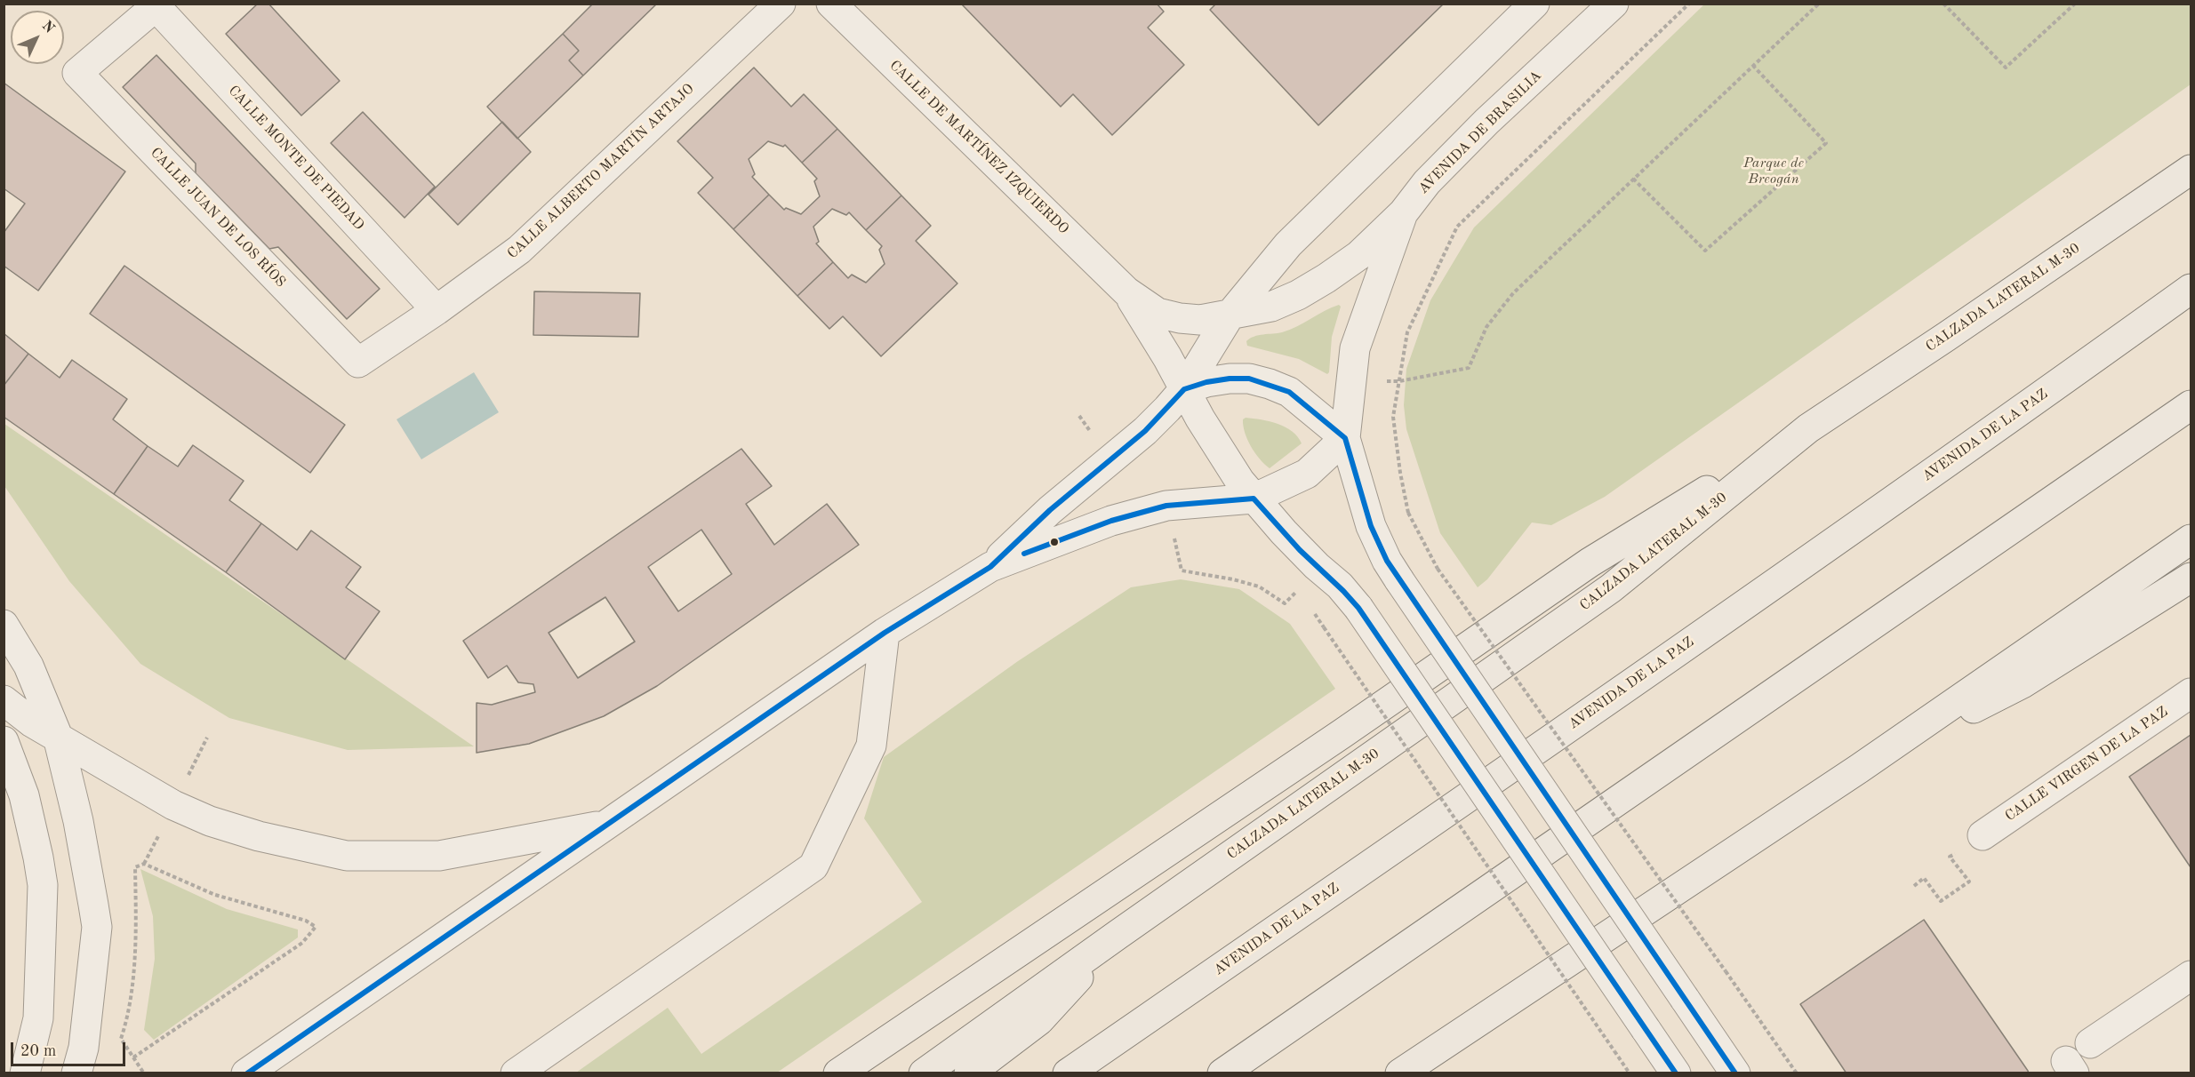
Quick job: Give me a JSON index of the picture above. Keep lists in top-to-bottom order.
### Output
{
  "streets": {
    "highway": ["CALZADA LATERAL M-30", "AVENIDA DE LA PAZ"],
    "street": [
      "AVENIDA DE BRASILIA",
      "CALLE DE MARTÍNEZ IZQUIERDO",
      "CALLE MONTE DE PIEDAD",
      "CALLE ALBERTO MARTÍN ARTAJO",
      "CALLE JUAN DE LOS RÍOS",
      "CALLE VIRGEN DE LA PAZ"
    ]
  },
  "crossings": [
    ["AVENIDA DE BRASILIA", "CALLE DE MARTÍNEZ IZQUIERDO"],
    ["CALLE MONTE DE PIEDAD", "CALLE ALBERTO MARTÍN ARTAJO"],
    ["CALLE MONTE DE PIEDAD", "CALLE JUAN DE LOS RÍOS"],
    ["CALLE ALBERTO MARTÍN ARTAJO", "CALLE JUAN DE LOS RÍOS"]
  ],
  "parks": ["Parque de Breogán"],
  "scale_bar": "20 m",
  "north": "top right"
}
